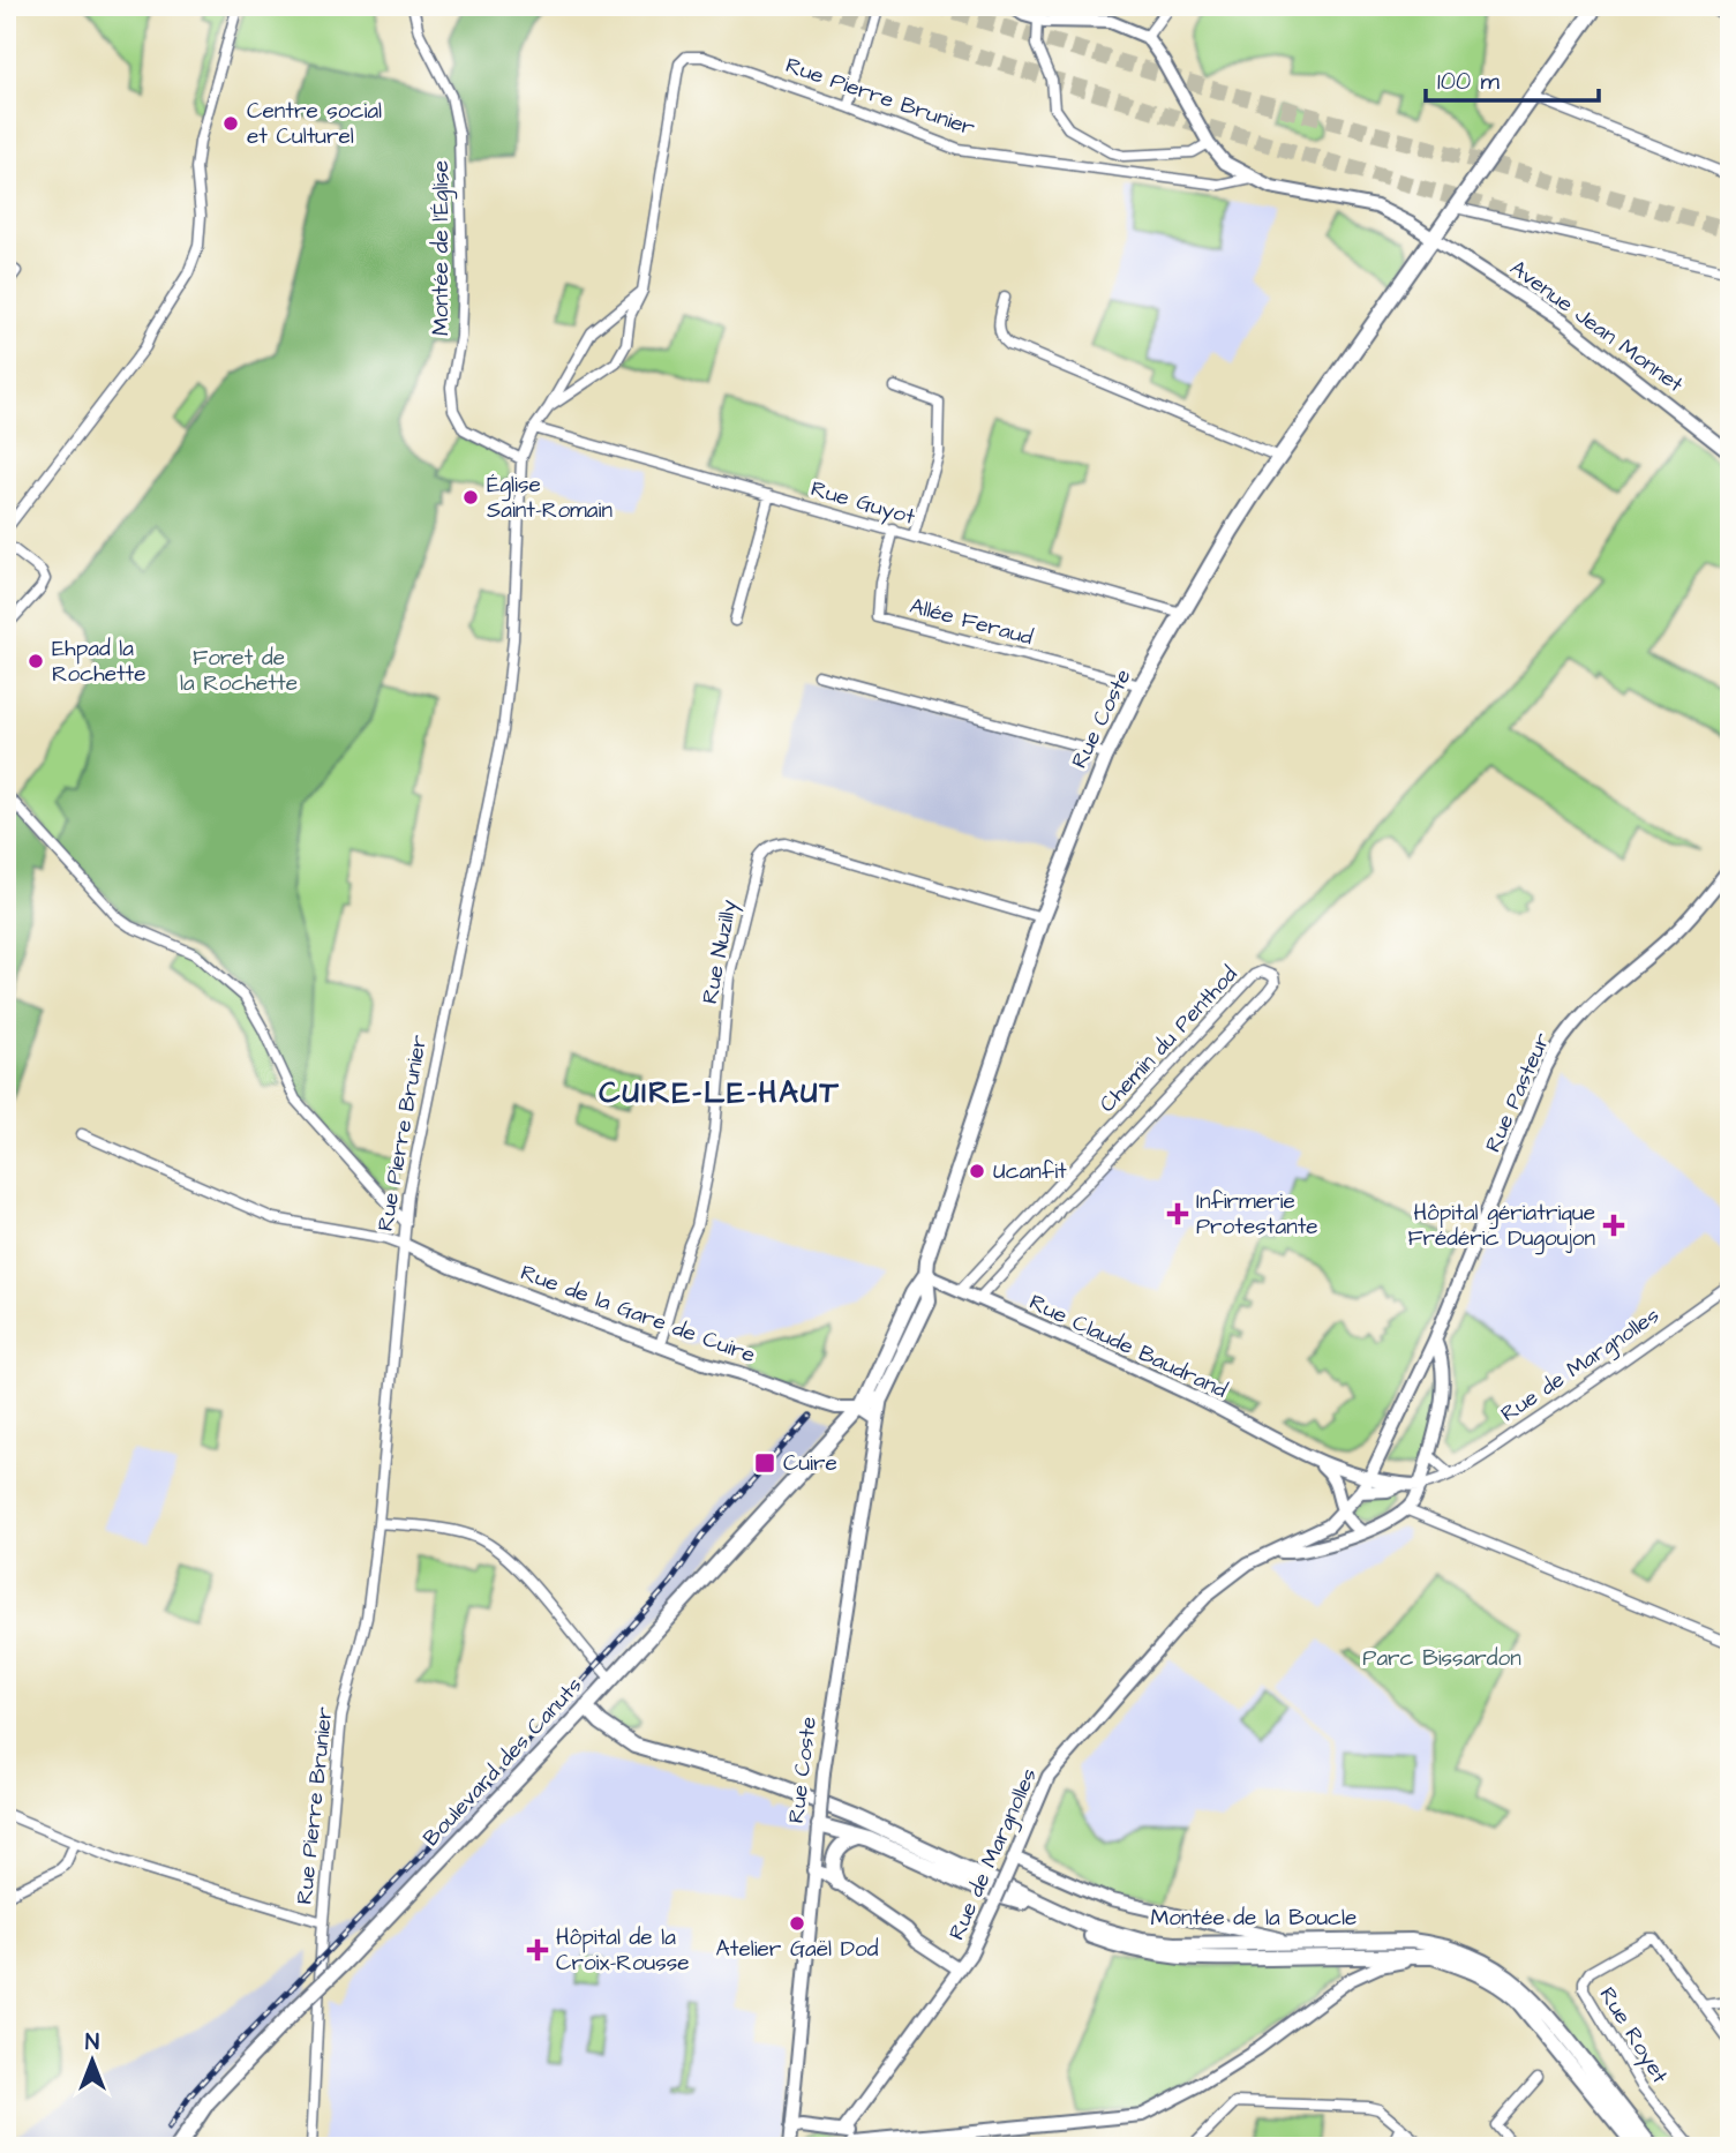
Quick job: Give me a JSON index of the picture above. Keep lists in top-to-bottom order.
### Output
{
  "streets": {
    "main road": ["Rue Coste", "Boulevard des Canuts", "Montée de la Boucle"],
    "street": [
      "Rue Pierre Brunier",
      "Montée de l'Église",
      "Avenue Jean Monnet",
      "Rue Guyot",
      "Allée Feraud",
      "Rue Nuzilly",
      "Chemin du Penthod",
      "Rue Pasteur",
      "Rue de la Gare de Cuire",
      "Rue Claude Baudrand",
      "Rue de Margnolles",
      "Rue Royet"
    ]
  },
  "crossings": [
    ["Rue Pierre Brunier", "Montée de l'Église"],
    ["Rue Pierre Brunier", "Avenue Jean Monnet"],
    ["Rue Pierre Brunier", "Rue Guyot"],
    ["Rue Pierre Brunier", "Rue Coste"],
    ["Rue Pierre Brunier", "Rue de la Gare de Cuire"],
    ["Avenue Jean Monnet", "Rue Coste"],
    ["Rue Guyot", "Allée Feraud"],
    ["Rue Guyot", "Rue Coste"],
    ["Allée Feraud", "Rue Coste"],
    ["Rue Coste", "Rue Nuzilly"],
    ["Rue Coste", "Rue de la Gare de Cuire"],
    ["Rue Coste", "Rue Claude Baudrand"],
    ["Rue Coste", "Boulevard des Canuts"],
    ["Rue Nuzilly", "Rue de la Gare de Cuire"],
    ["Chemin du Penthod", "Rue Claude Baudrand"],
    ["Rue Pasteur", "Rue Claude Baudrand"],
    ["Rue Pasteur", "Rue de Margnolles"],
    ["Rue de la Gare de Cuire", "Boulevard des Canuts"],
    ["Rue Claude Baudrand", "Rue de Margnolles"],
    ["Boulevard des Canuts", "Montée de la Boucle"]
  ],
  "districts": ["CUIRE-LE-HAUT"],
  "parks": ["Foret de la Rochette", "Parc Bissardon"],
  "places": {
    "other": [
      "Centre social et Culturel",
      "Église Saint-Romain",
      "Ehpad la Rochette",
      "Ucanfit",
      "Atelier Gaël Dod"
    ],
    "health": ["Infirmerie Protestante", "Hôpital gériatrique Frédéric Dugoujon", "Hôpital de la Croix-Rousse"],
    "transit": ["Cuire"]
  },
  "scale_bar": "100 m",
  "north": "top"
}
